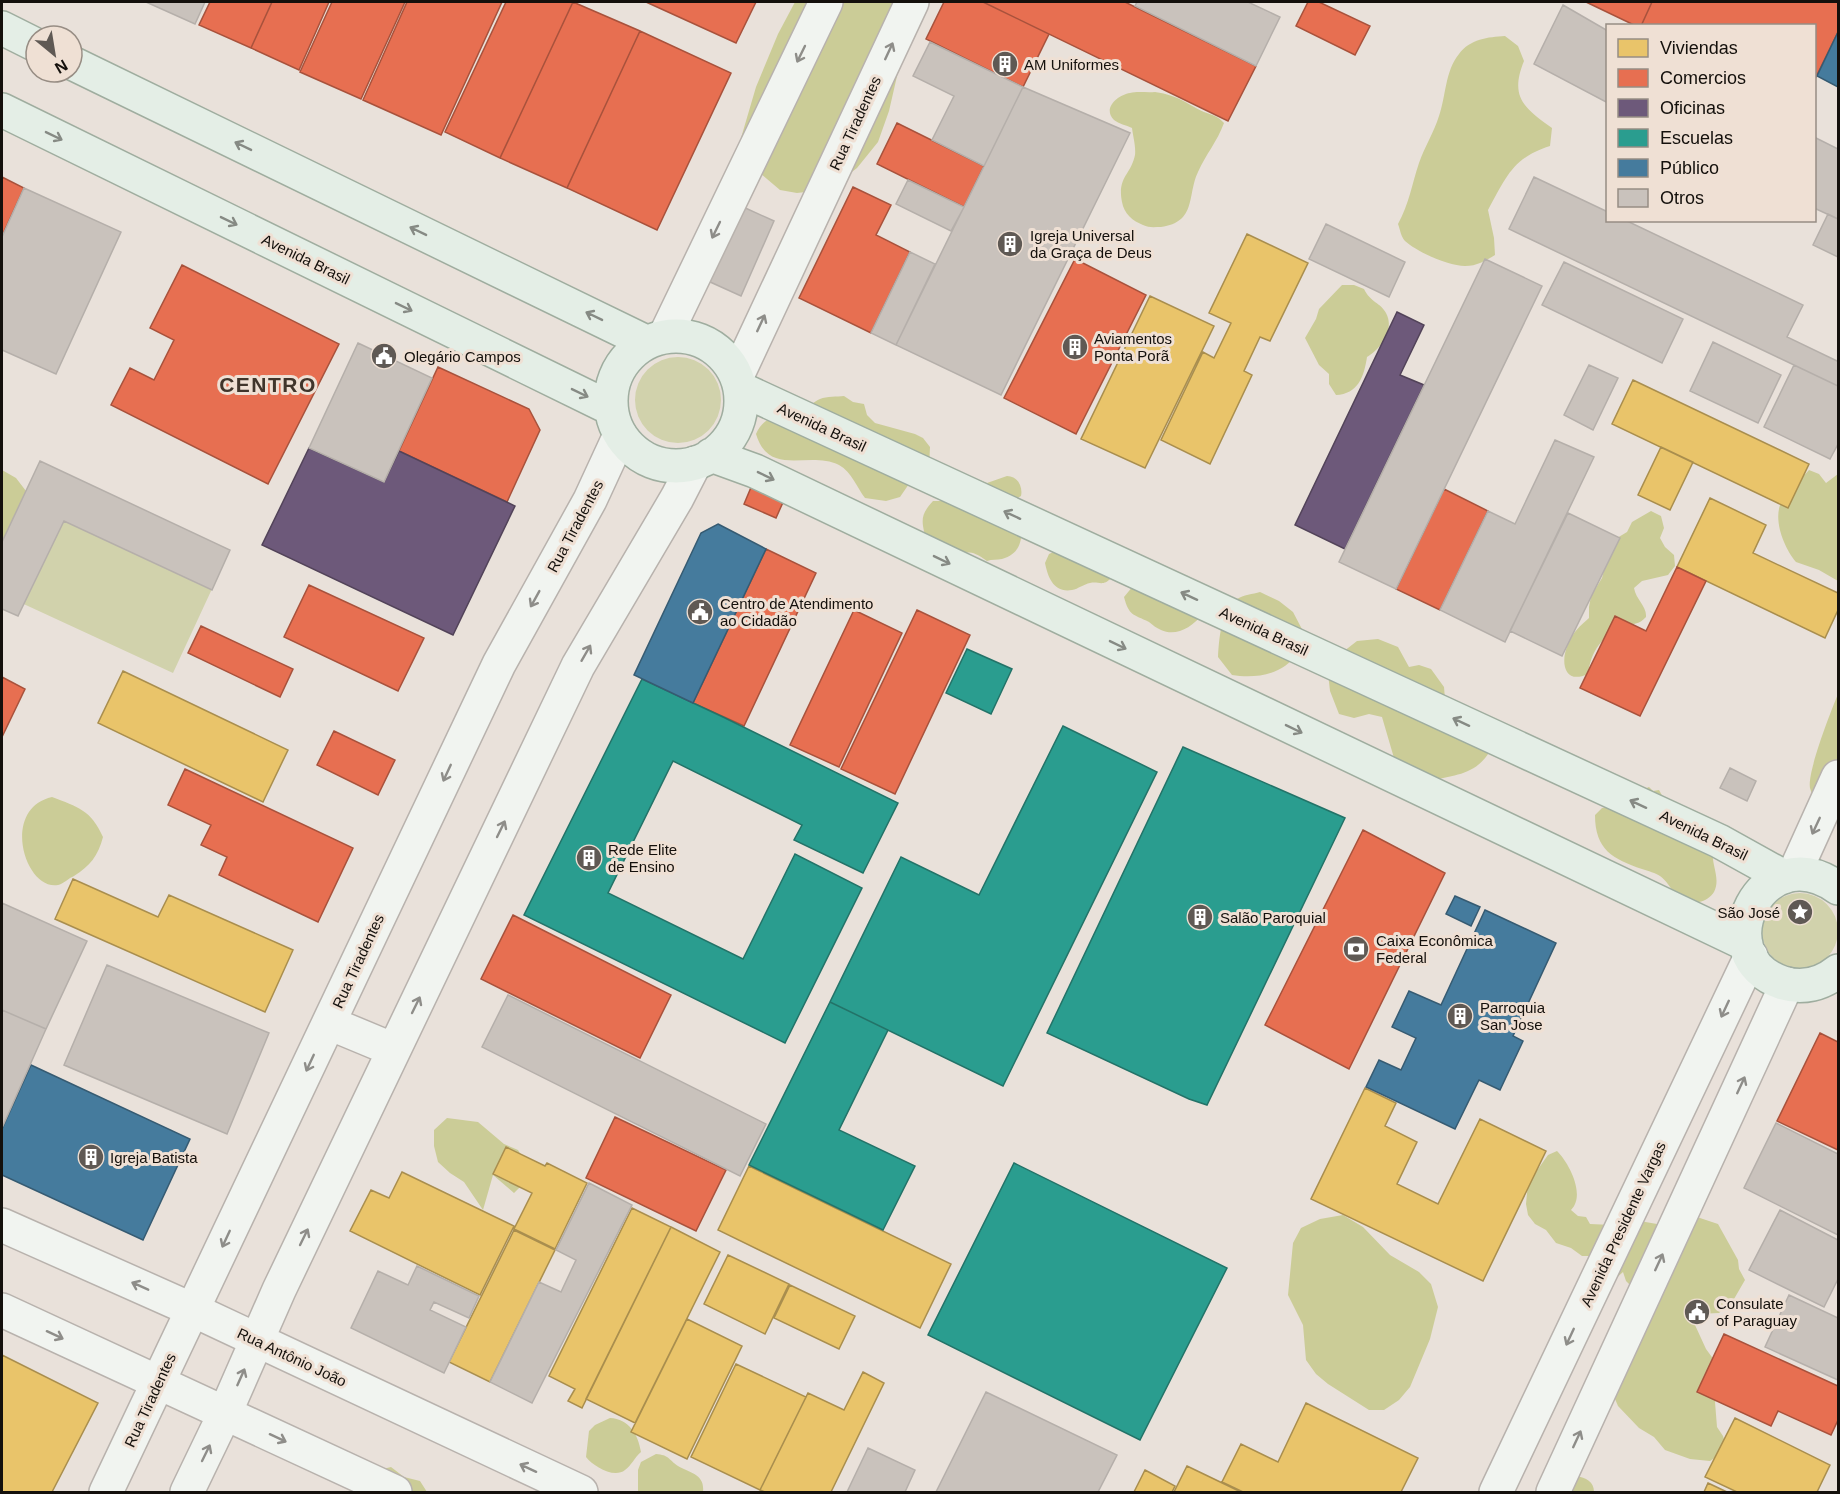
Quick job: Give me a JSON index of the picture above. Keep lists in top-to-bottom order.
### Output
{
  "streets": {
    "main road": [
      "Rua Tiradentes",
      "Avenida Brasil",
      "Avenida Presidente Vargas",
      "Rua Antônio João"
    ]
  },
  "crossings": [
    ["Rua Tiradentes", "Avenida Brasil"],
    ["Rua Tiradentes", "Rua Antônio João"]
  ],
  "districts": ["CENTRO"],
  "places": {
    "building": [
      "AM Uniformes",
      "Igreja Universal da Graça de Deus",
      "Aviamentos Ponta Porã",
      "Rede Elite de Ensino",
      "Salão Paroquial",
      "Parroquia San Jose",
      "Igreja Batista"
    ],
    "public building": ["Olegário Campos", "Centro de Atendimento ao Cidadão", "Consulate of Paraguay"],
    "place": ["São José"],
    "bank": ["Caixa Econômica Federal"]
  },
  "legend": [
    "Viviendas",
    "Comercios",
    "Oficinas",
    "Escuelas",
    "Público",
    "Otros"
  ],
  "north": "bottom right"
}
